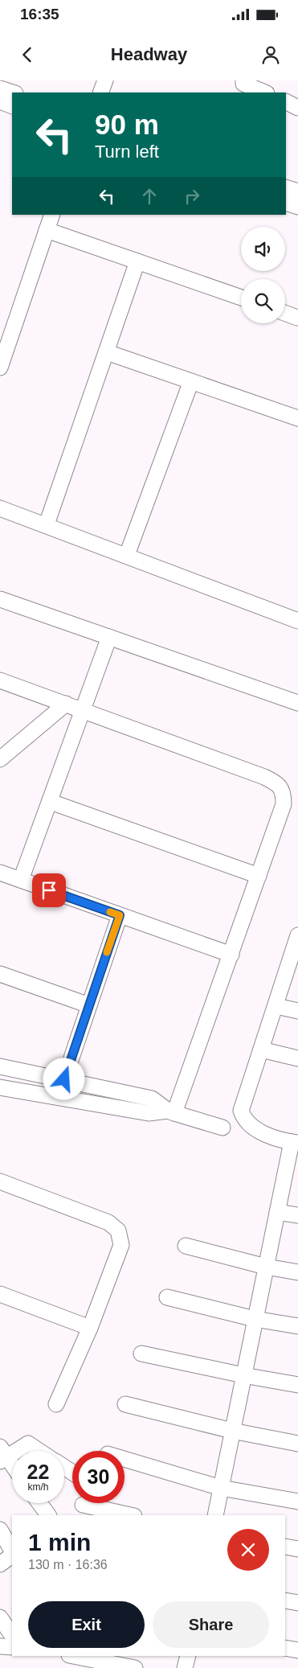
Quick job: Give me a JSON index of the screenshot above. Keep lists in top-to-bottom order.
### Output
{
  "page": {
    "status": "16:35",
    "header": "Headway",
    "turn": ["90 m", "Turn left"],
    "speed": "22 km/h",
    "limit": "30",
    "heading": ["1 min", "130 m · 16:36"],
    "buttons": ["Exit", "Share"]
  }
}
